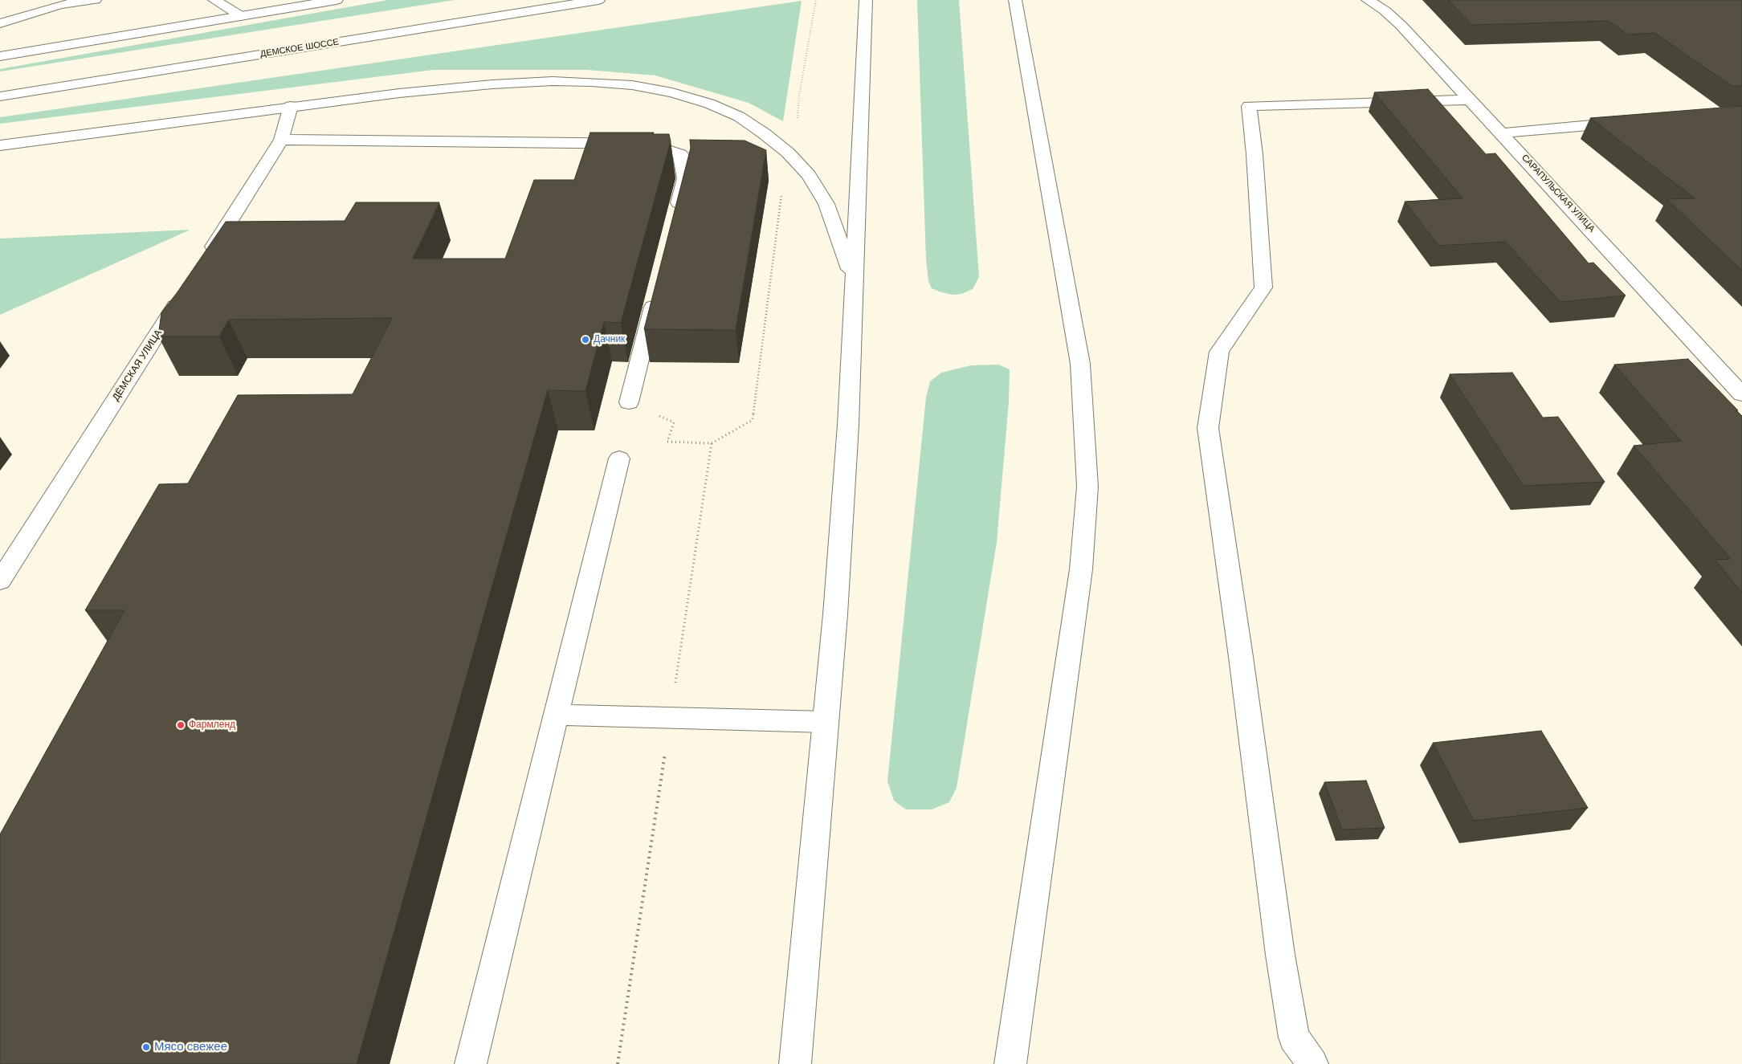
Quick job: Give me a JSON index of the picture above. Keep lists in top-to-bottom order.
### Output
{
  "streets": {
    "main road": ["ДЕМСКОЕ ШОССЕ", "САРАПУЛЬСКАЯ УЛИЦА", "ДЁМСКАЯ УЛИЦА"]
  },
  "places": ["Дачник", "Фармленд", "Мясо свежее"]
}
